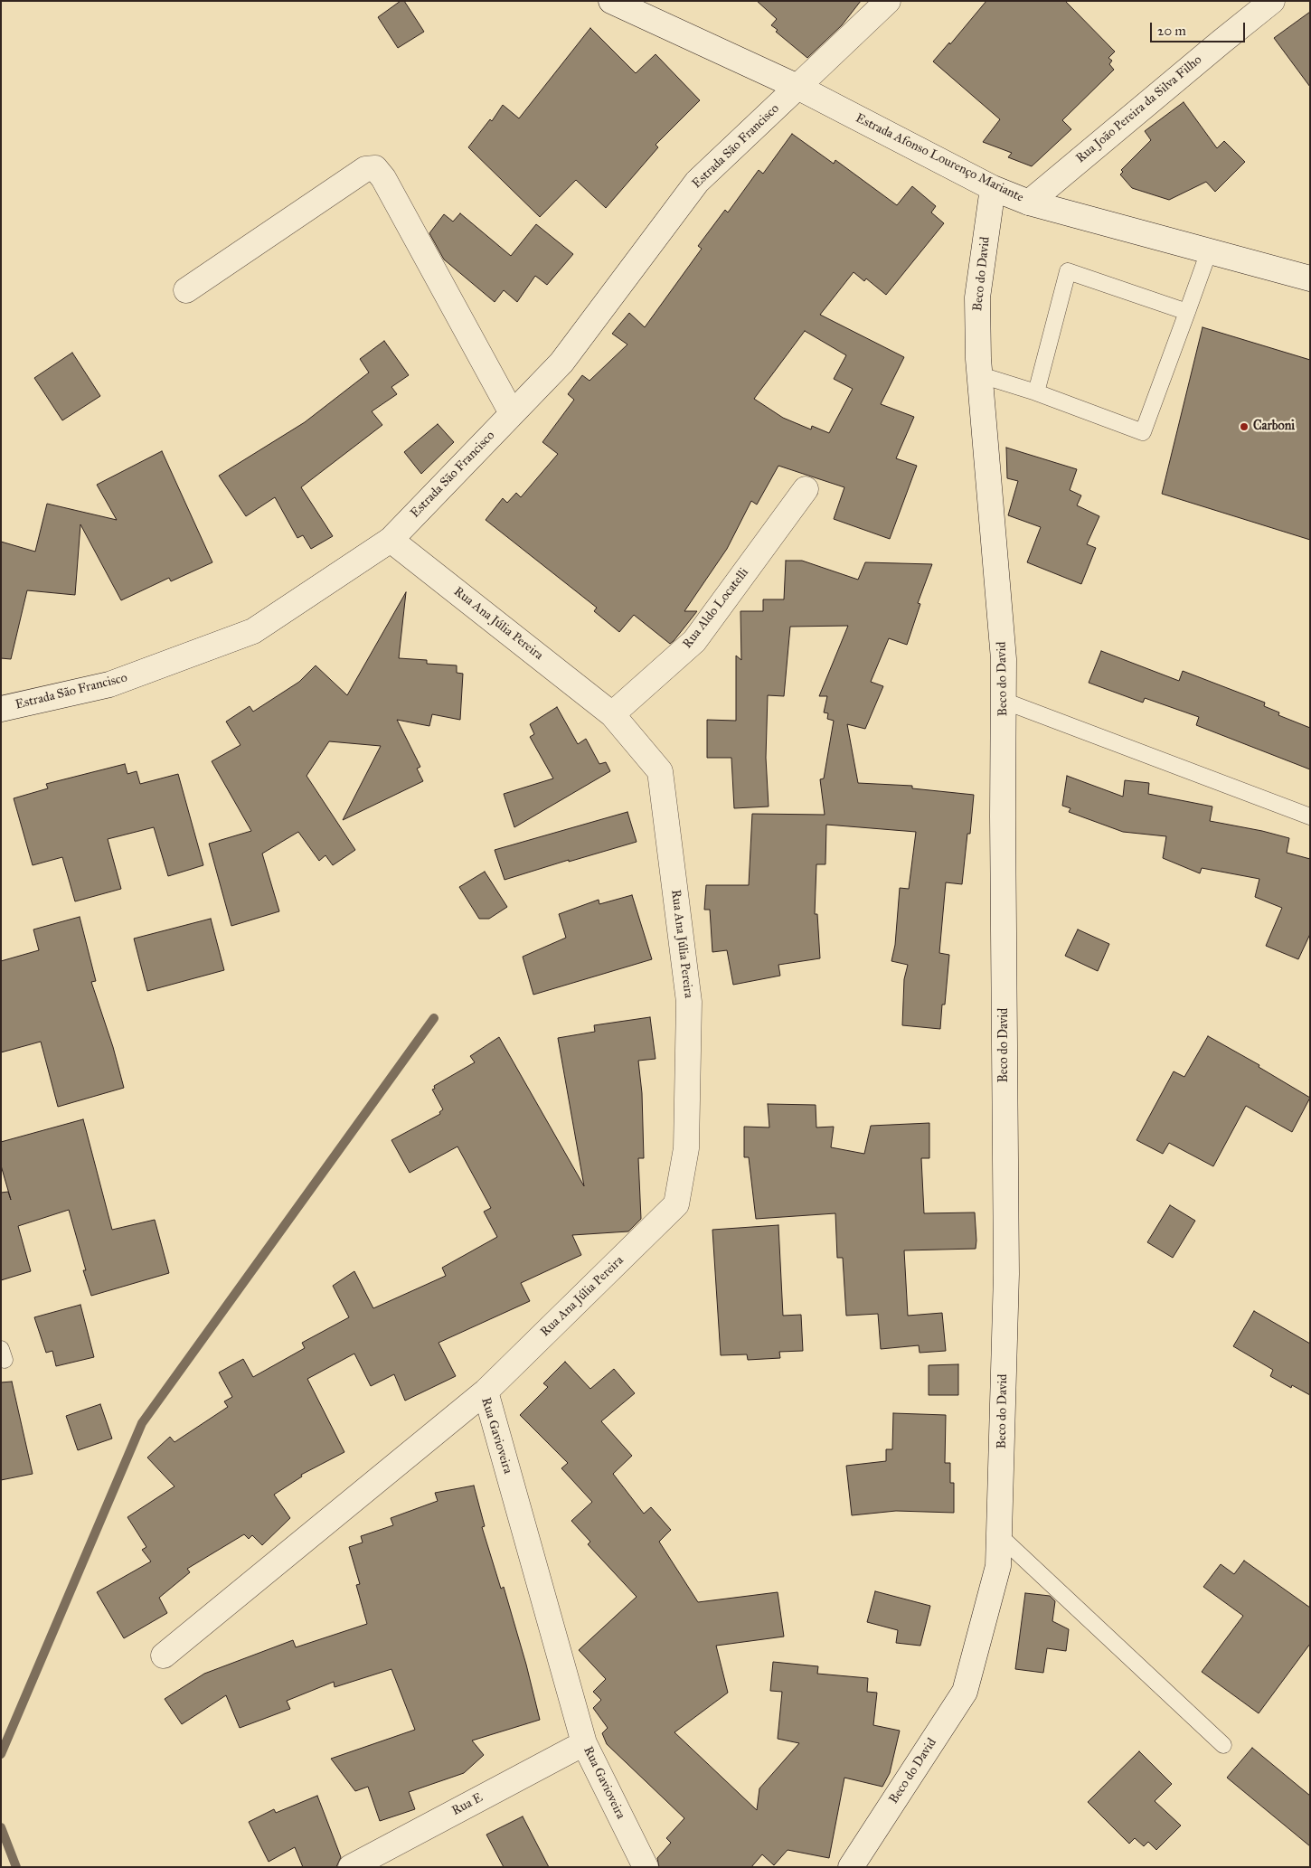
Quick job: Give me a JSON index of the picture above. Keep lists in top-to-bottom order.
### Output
{
  "streets": {
    "street": [
      "Rua João Pereira da Silva Filho",
      "Estrada São Francisco",
      "Estrada Afonso Lourenço Mariante",
      "Beco do David",
      "Rua Aldo Locatelli",
      "Rua Ana Júlia Pereira",
      "Rua Gavioveira",
      "Rua E"
    ]
  },
  "crossings": [
    ["Rua João Pereira da Silva Filho", "Estrada Afonso Lourenço Mariante"],
    ["Estrada São Francisco", "Estrada Afonso Lourenço Mariante"],
    ["Estrada São Francisco", "Rua Ana Júlia Pereira"],
    ["Estrada Afonso Lourenço Mariante", "Beco do David"],
    ["Rua Aldo Locatelli", "Rua Ana Júlia Pereira"],
    ["Rua Ana Júlia Pereira", "Rua Gavioveira"],
    ["Rua Gavioveira", "Rua E"]
  ],
  "places": ["Carboni"],
  "scale_bar": "20 m"
}
